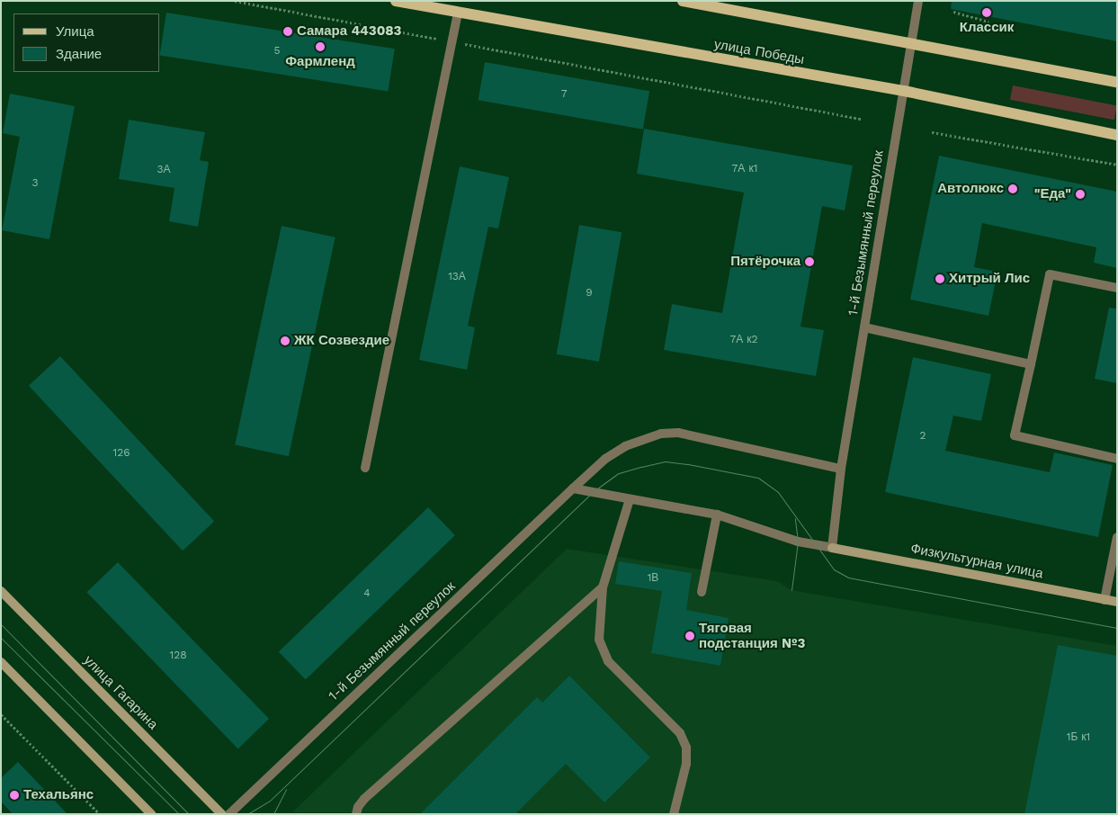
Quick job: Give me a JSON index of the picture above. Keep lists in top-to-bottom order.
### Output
{
  "streets": {
    "main road": ["улица Победы", "Физкультурная улица", "улица Гагарина"],
    "street": ["1-й Безымянный переулок"]
  },
  "crossings": [
    ["улица Победы", "1-й Безымянный переулок"],
    ["1-й Безымянный переулок", "Физкультурная улица"]
  ],
  "places": [
    "Классик",
    "Самара 443083",
    "Фармленд",
    "Автолюкс",
    "\"Еда\"",
    "Пятёрочка",
    "Хитрый Лис",
    "ЖК Созвездие",
    "Тяговая подстанция №3",
    "Техальянс"
  ],
  "house_numbers": [
    "5",
    "7",
    "7А к1",
    "3А",
    "3",
    "13А",
    "9",
    "7А к2",
    "2",
    "126",
    "1В",
    "4",
    "128",
    "1Б к1"
  ],
  "legend": ["Улица", "Здание"]
}
